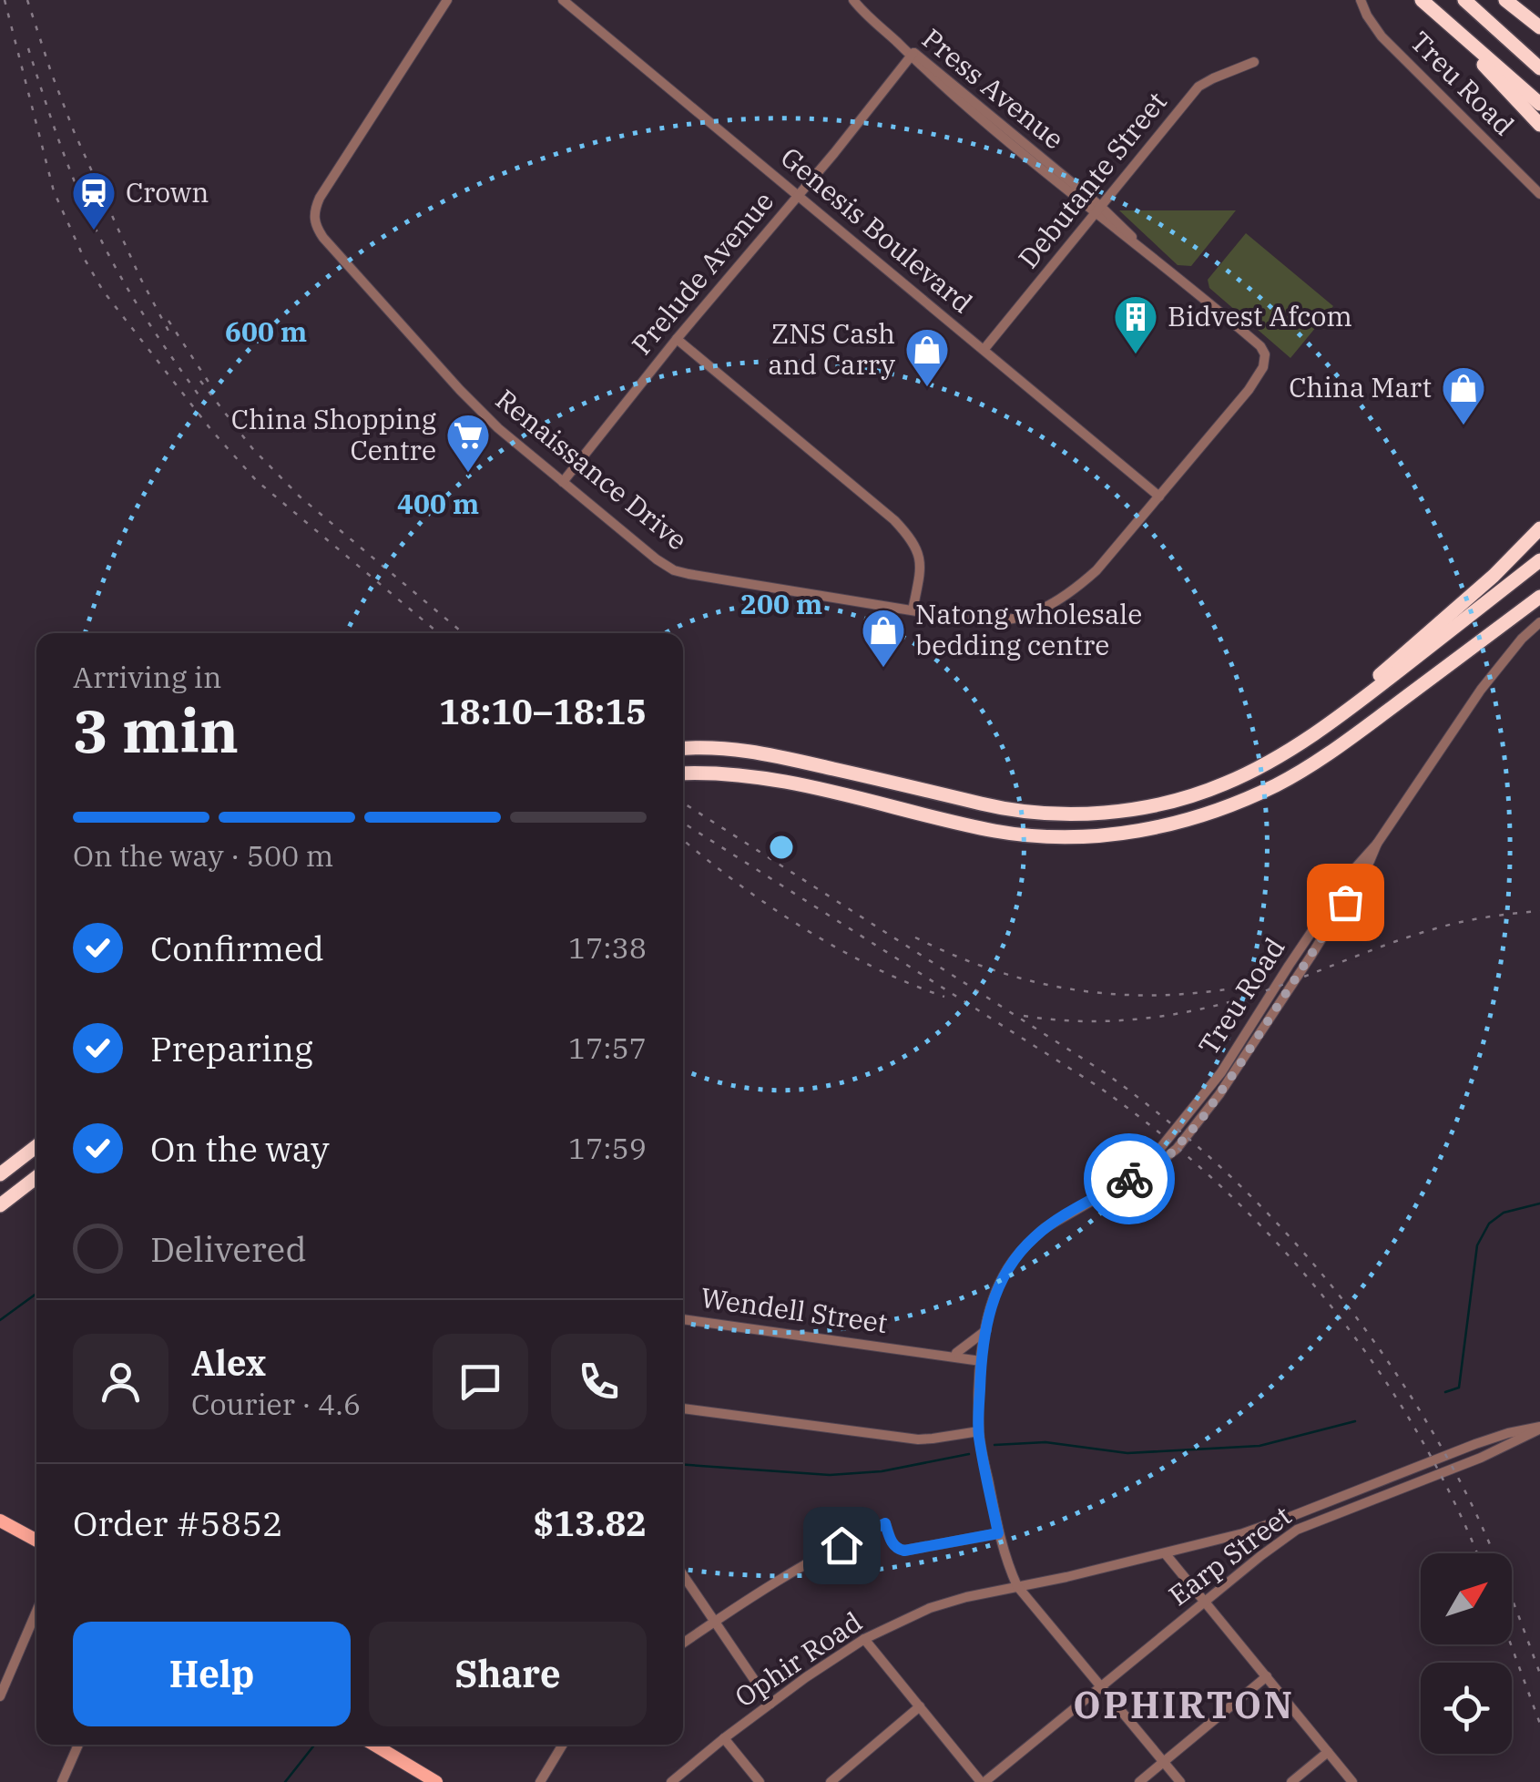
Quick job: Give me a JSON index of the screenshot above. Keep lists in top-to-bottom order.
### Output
{
  "streets": {
    "street": [
      "Treu Road",
      "Press Avenue",
      "Debutante Street",
      "Genesis Boulevard",
      "Prelude Avenue",
      "Renaissance Drive",
      "Wendell Street",
      "Earp Street",
      "Ophir Road"
    ]
  },
  "crossings": [
    ["Treu Road", "Wendell Street"],
    ["Treu Road", "Ophir Road"],
    ["Press Avenue", "Debutante Street"],
    ["Press Avenue", "Prelude Avenue"],
    ["Press Avenue", "Renaissance Drive"],
    ["Debutante Street", "Genesis Boulevard"],
    ["Genesis Boulevard", "Prelude Avenue"],
    ["Genesis Boulevard", "Renaissance Drive"],
    ["Prelude Avenue", "Renaissance Drive"],
    ["Earp Street", "Ophir Road"]
  ],
  "districts": ["OPHIRTON"],
  "places": {
    "station": ["Crown"],
    "building": ["Bidvest Afcom"],
    "shop": ["ZNS Cash and Carry", "China Mart", "Natong wholesale bedding centre"],
    "supermarket": ["China Shopping Centre"]
  },
  "north": "top right",
  "page": {
    "heading": ["3 min", "Arriving in", "18:10–18:15"],
    "panel": [
      "Alex",
      "Courier · 4.6",
      "Order #5852",
      "$13.82"
    ],
    "bar": "On the way · 500 m",
    "list": [
      ["Confirmed", "17:38"],
      ["Preparing", "17:57"],
      ["On the way", "17:59"],
      "Delivered"
    ],
    "buttons": ["Help", "Share"]
  },
  "rings": ["600 m", "400 m", "200 m"]
}
